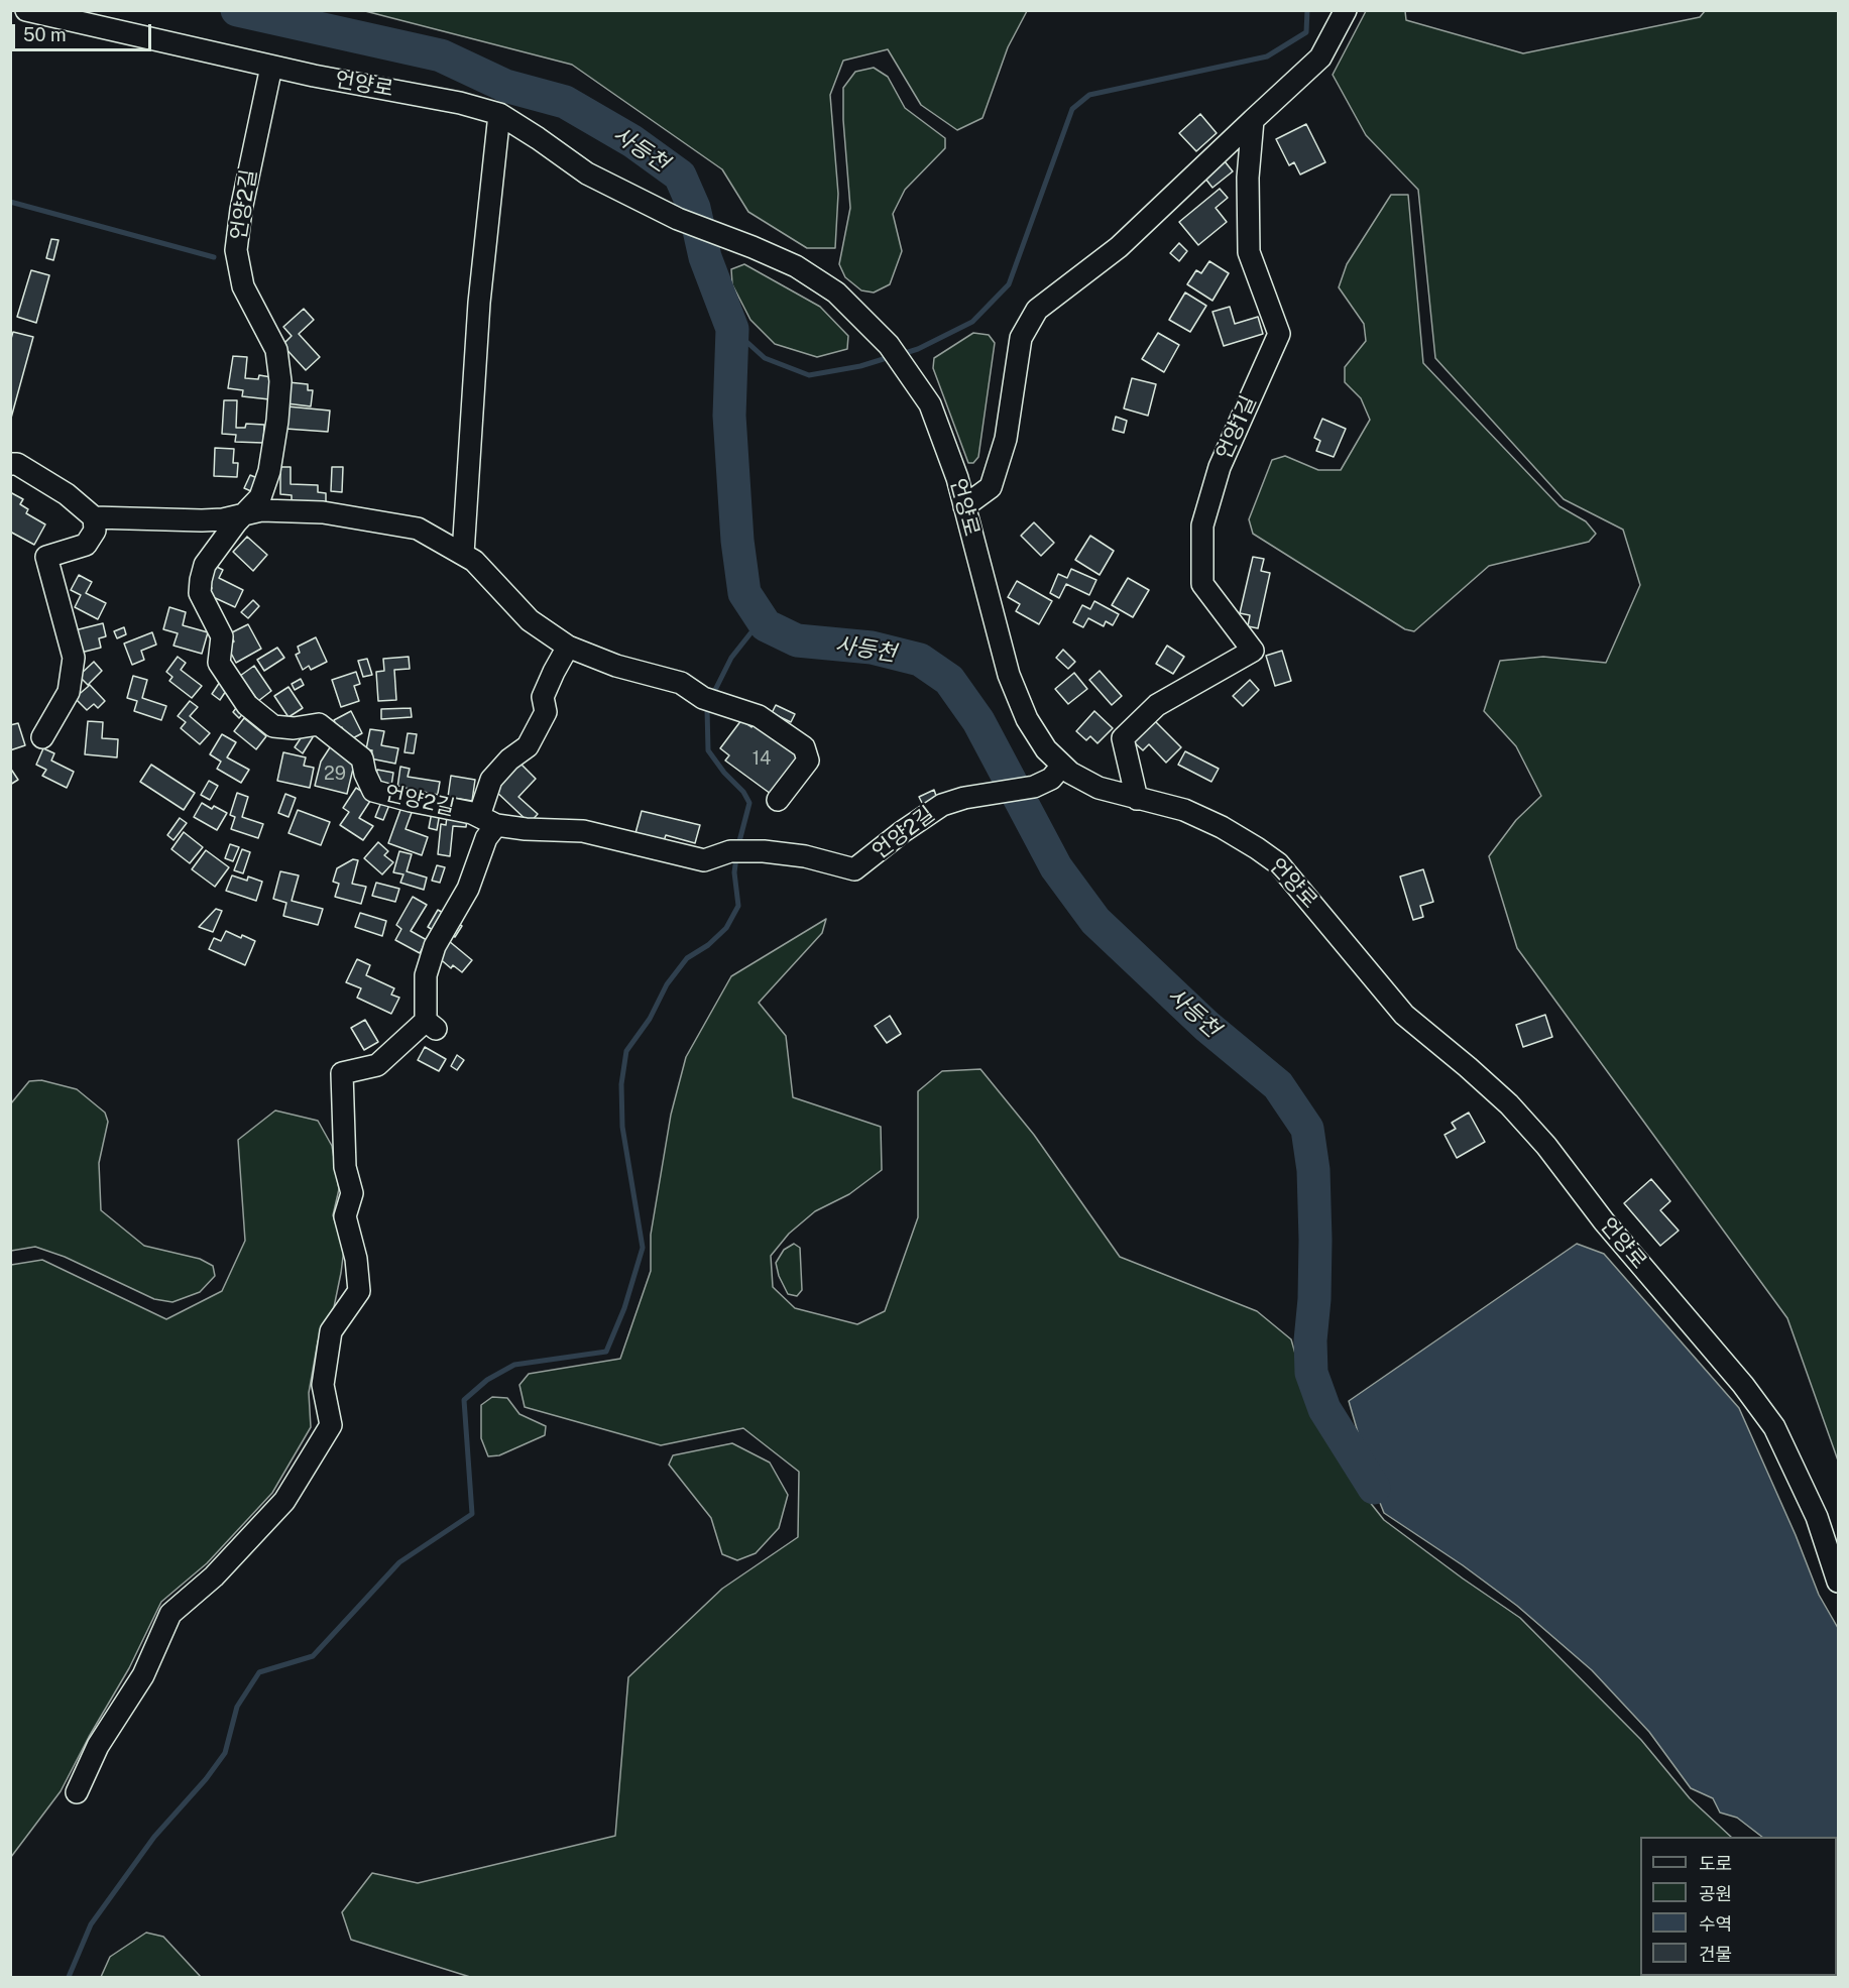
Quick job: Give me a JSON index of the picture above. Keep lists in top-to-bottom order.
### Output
{
  "streets": {
    "street": ["언양로", "언양2길", "언양1길"]
  },
  "crossings": [
    ["언양로", "언양2길"],
    ["언양로", "언양1길"]
  ],
  "water": ["사등천"],
  "house_numbers": ["14", "29"],
  "legend": [
    "도로",
    "공원",
    "수역",
    "건물"
  ],
  "scale_bar": "50 m"
}
